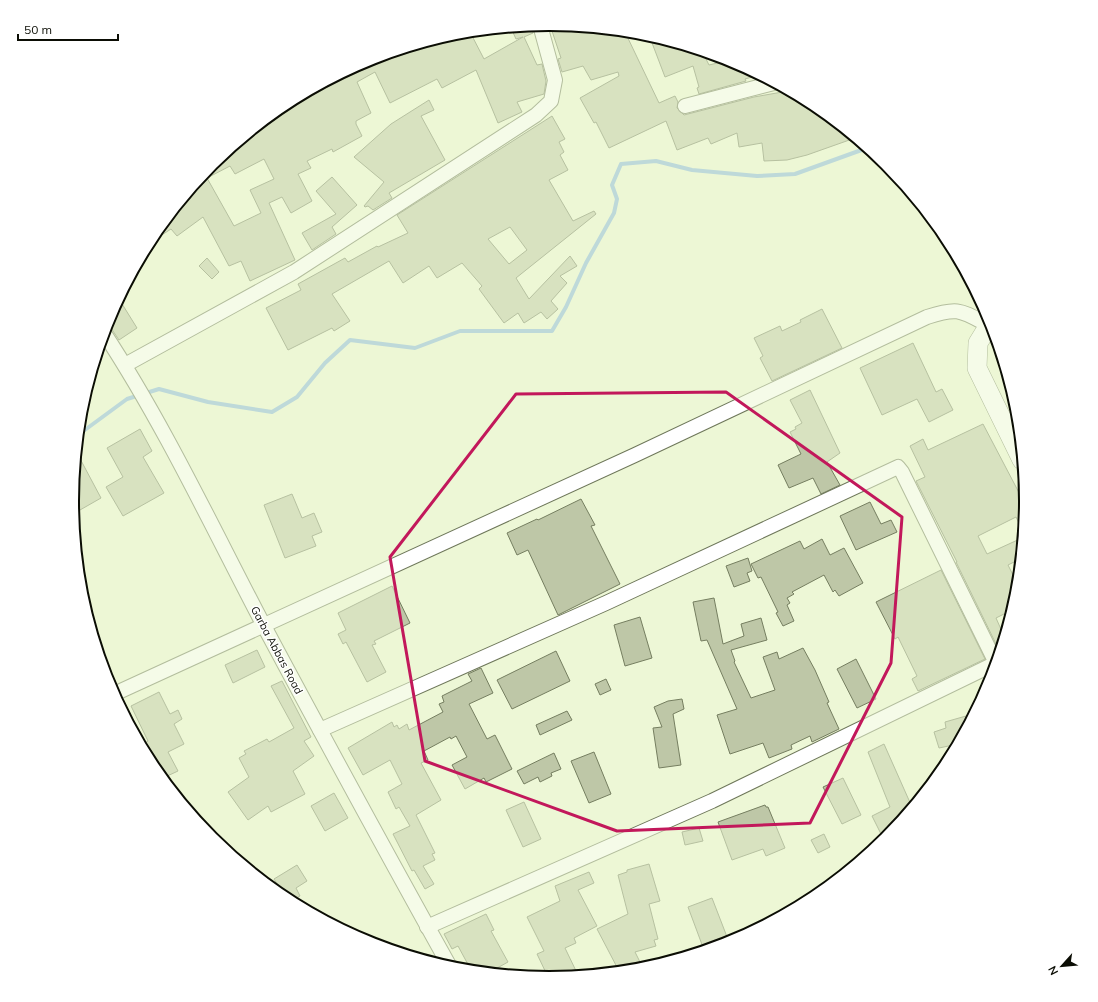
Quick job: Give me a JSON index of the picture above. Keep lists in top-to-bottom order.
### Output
{
  "streets": {
    "street": ["Garba Abbas Road"]
  },
  "scale_bar": "50 m",
  "north": "bottom left"
}
